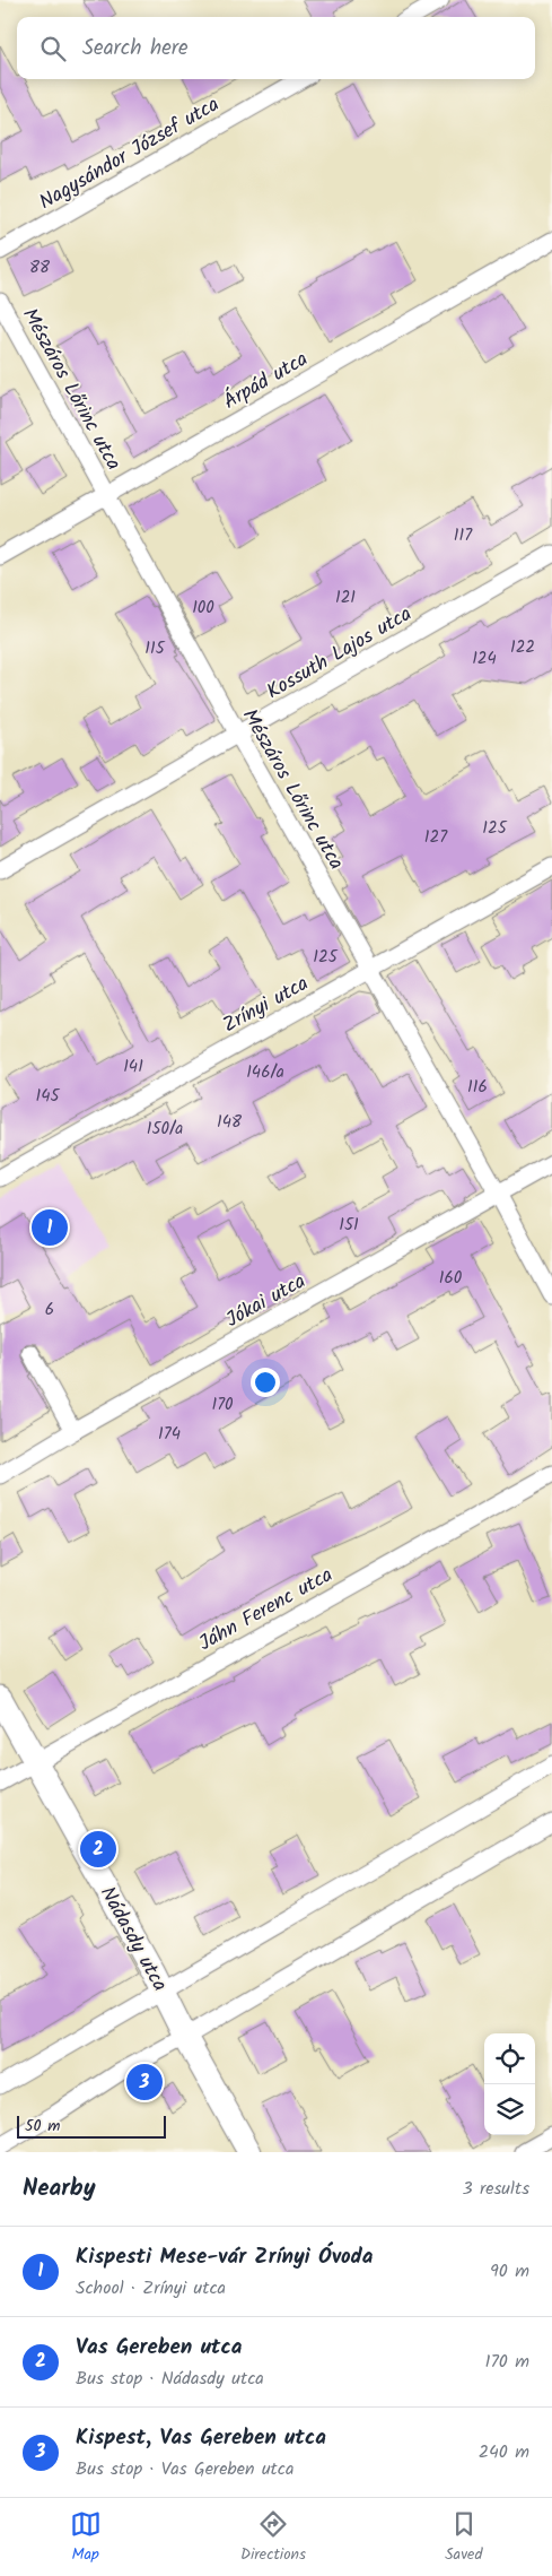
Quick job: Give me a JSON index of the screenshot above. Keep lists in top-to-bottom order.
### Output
{
  "streets": {
    "street": [
      "Nagysándor József utca",
      "Árpád utca",
      "Mészáros Lőrinc utca",
      "Kossuth Lajos utca",
      "Zrínyi utca",
      "Jókai utca",
      "Jáhn Ferenc utca",
      "Nádasdy utca"
    ]
  },
  "crossings": [
    ["Árpád utca", "Mészáros Lőrinc utca"],
    ["Mészáros Lőrinc utca", "Kossuth Lajos utca"],
    ["Mészáros Lőrinc utca", "Zrínyi utca"],
    ["Mészáros Lőrinc utca", "Jókai utca"],
    ["Jáhn Ferenc utca", "Nádasdy utca"]
  ],
  "house_numbers": [
    "88",
    "117",
    "121",
    "100",
    "122",
    "115",
    "124",
    "125",
    "127",
    "125",
    "141",
    "146/a",
    "116",
    "145",
    "148",
    "150/a",
    "151",
    "160",
    "6",
    "170",
    "174"
  ],
  "scale_bar": "50 m",
  "page": {
    "search": "Search here",
    "pins": ["1", "2", "3"],
    "scale": "50 m",
    "heading": ["Nearby", "3 results"],
    "list": [
      {
        "mark": "1",
        "name": "Kispesti Mese-vár Zrínyi Óvoda",
        "note": "School · Zrínyi utca",
        "value": "90 m"
      },
      {
        "mark": "2",
        "name": "Vas Gereben utca",
        "note": "Bus stop · Nádasdy utca",
        "value": "170 m"
      },
      {
        "mark": "3",
        "name": "Kispest, Vas Gereben utca",
        "note": "Bus stop · Vas Gereben utca",
        "value": "240 m"
      }
    ],
    "nav": ["Map", "Directions", "Saved"]
  }
}
